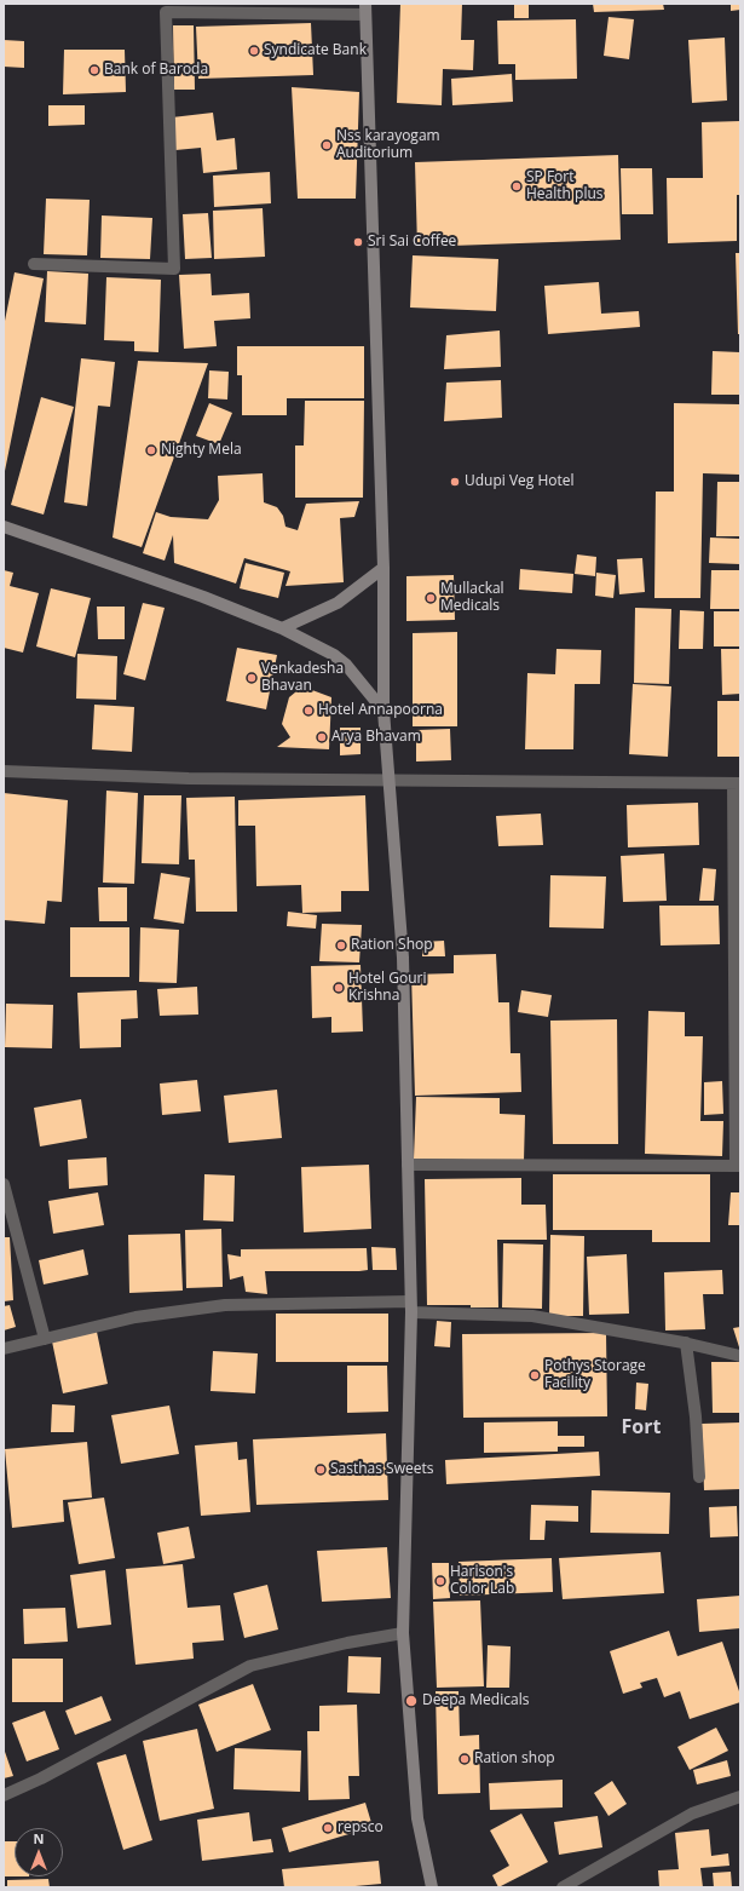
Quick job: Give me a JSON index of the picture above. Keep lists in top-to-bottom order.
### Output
{
  "districts": ["Fort"],
  "places": [
    "Syndicate Bank",
    "Bank of Baroda",
    "Nss karayogam Auditorium",
    "SP Fort Health plus",
    "Sri Sai Coffee",
    "Nighty Mela",
    "Udupi Veg Hotel",
    "Mullackal Medicals",
    "Venkadesha Bhavan",
    "Hotel Annapoorna",
    "Arya Bhavam",
    "Ration Shop",
    "Hotel Gouri Krishna",
    "Pothys Storage Facility",
    "Sasthas Sweets",
    "Harison's Color Lab",
    "Deepa Medicals",
    "Ration shop",
    "repsco"
  ],
  "north": "top"
}
